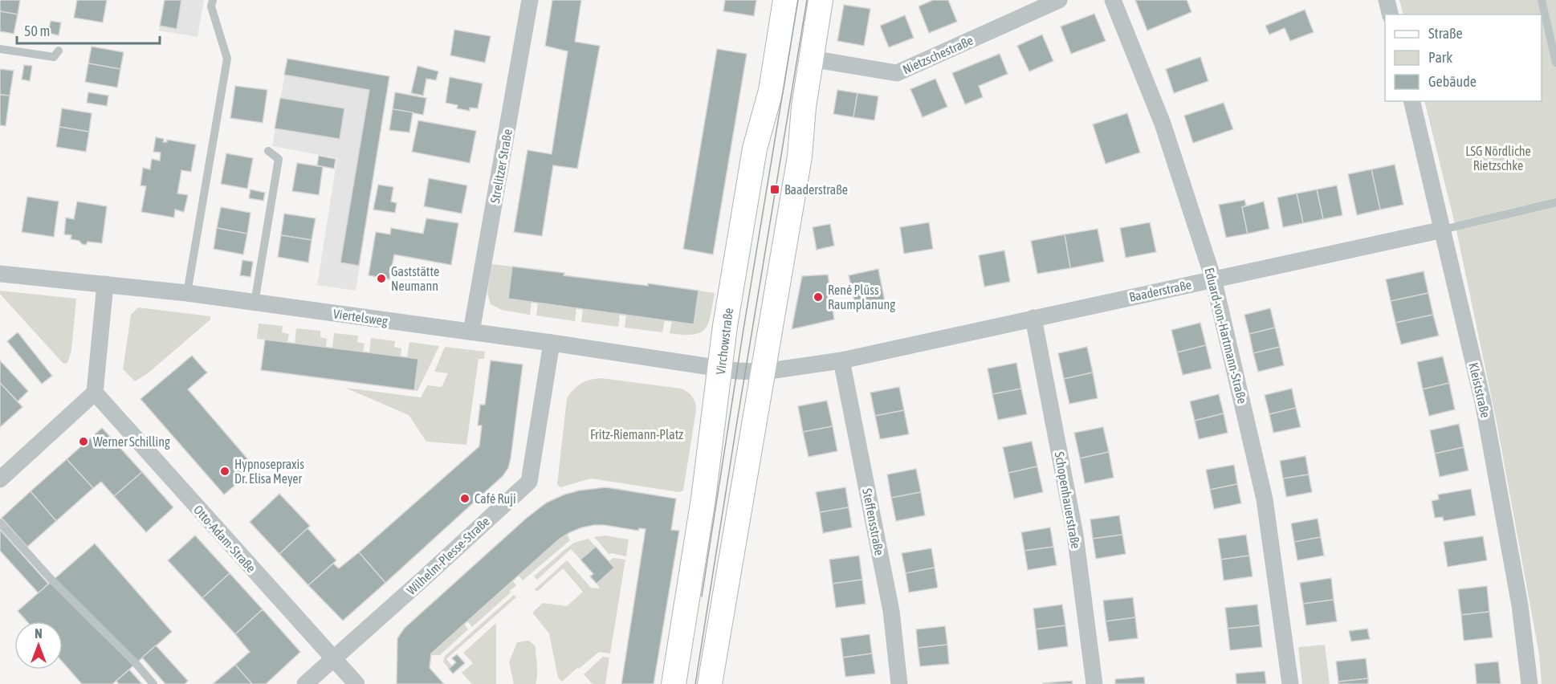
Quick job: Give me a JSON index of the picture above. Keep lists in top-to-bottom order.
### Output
{
  "streets": {
    "main road": ["Virchowstraße"],
    "street": [
      "Nietzschestraße",
      "Strelitzer Straße",
      "Baaderstraße",
      "Viertelsweg",
      "Eduard-von-Hartmann-Straße",
      "Kleiststraße",
      "Schopenhauerstraße",
      "Steffensstraße",
      "Otto-Adam-Straße",
      "Wilhelm-Plesse-Straße"
    ]
  },
  "crossings": [
    ["Strelitzer Straße", "Viertelsweg"],
    ["Baaderstraße", "Viertelsweg"],
    ["Baaderstraße", "Eduard-von-Hartmann-Straße"],
    ["Baaderstraße", "Virchowstraße"],
    ["Baaderstraße", "Kleiststraße"],
    ["Baaderstraße", "Schopenhauerstraße"],
    ["Baaderstraße", "Steffensstraße"],
    ["Viertelsweg", "Virchowstraße"],
    ["Viertelsweg", "Wilhelm-Plesse-Straße"],
    ["Otto-Adam-Straße", "Wilhelm-Plesse-Straße"]
  ],
  "parks": ["LSG Nördliche Rietzschke", "Fritz-Riemann-Platz"],
  "places": {
    "transit": ["Baaderstraße"],
    "other": [
      "Gaststätte Neumann",
      "René Plüss Raumplanung",
      "Werner Schilling",
      "Hypnosepraxis Dr. Elisa Meyer",
      "Café Ruji"
    ]
  },
  "legend": ["Straße", "Park", "Gebäude"],
  "scale_bar": "50 m",
  "north": "top"
}
